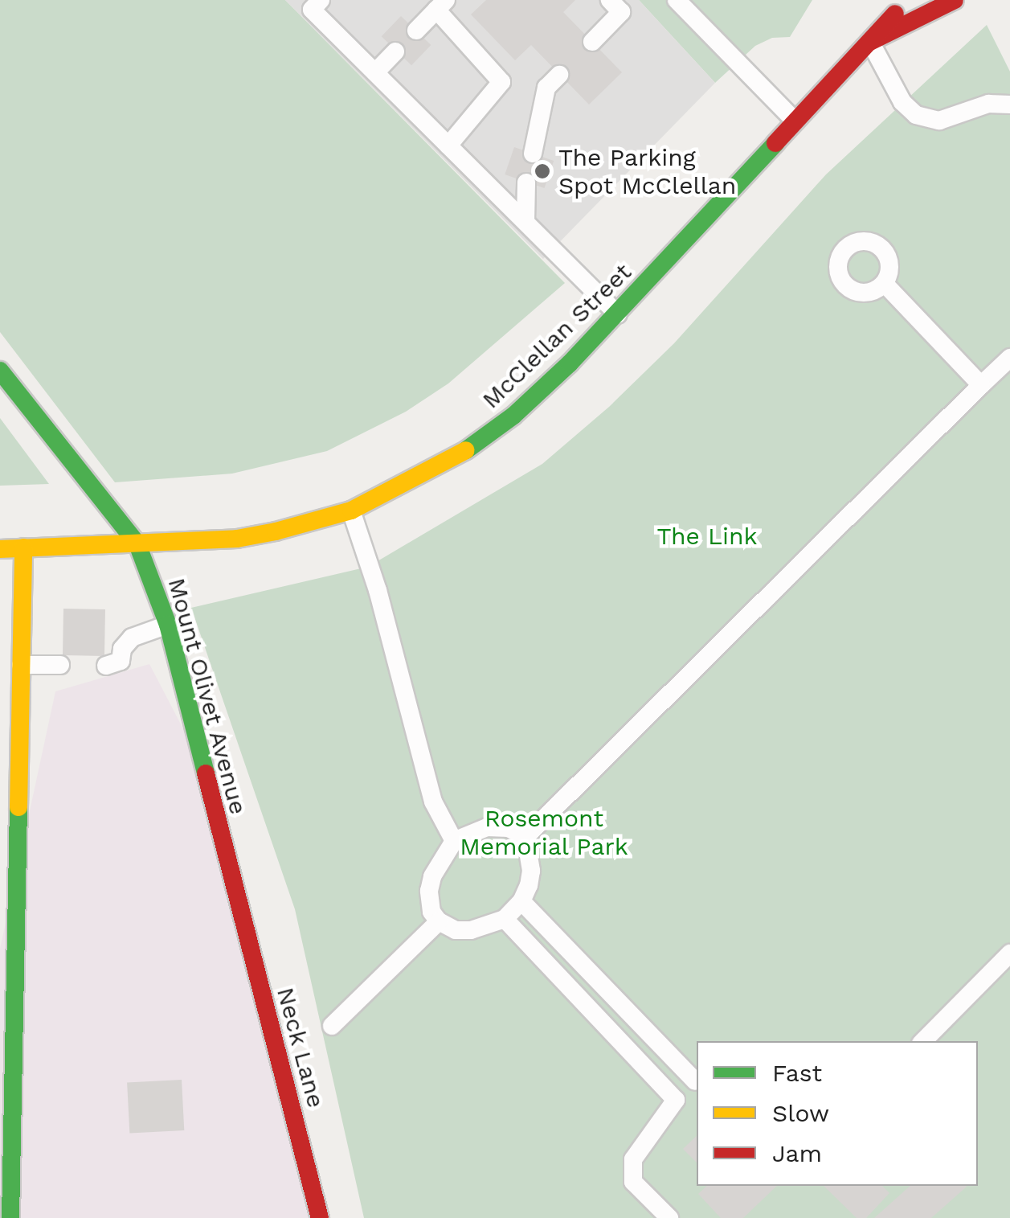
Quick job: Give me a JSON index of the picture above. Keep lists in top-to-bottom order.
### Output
{
  "streets": {
    "street": ["McClellan Street", "Mount Olivet Avenue", "Neck Lane"]
  },
  "crossings": [
    ["McClellan Street", "Mount Olivet Avenue"],
    ["Mount Olivet Avenue", "Neck Lane"]
  ],
  "parks": ["The Link", "Rosemont Memorial Park"],
  "places": ["The Parking Spot McClellan"],
  "legend": ["Fast", "Slow", "Jam"]
}
